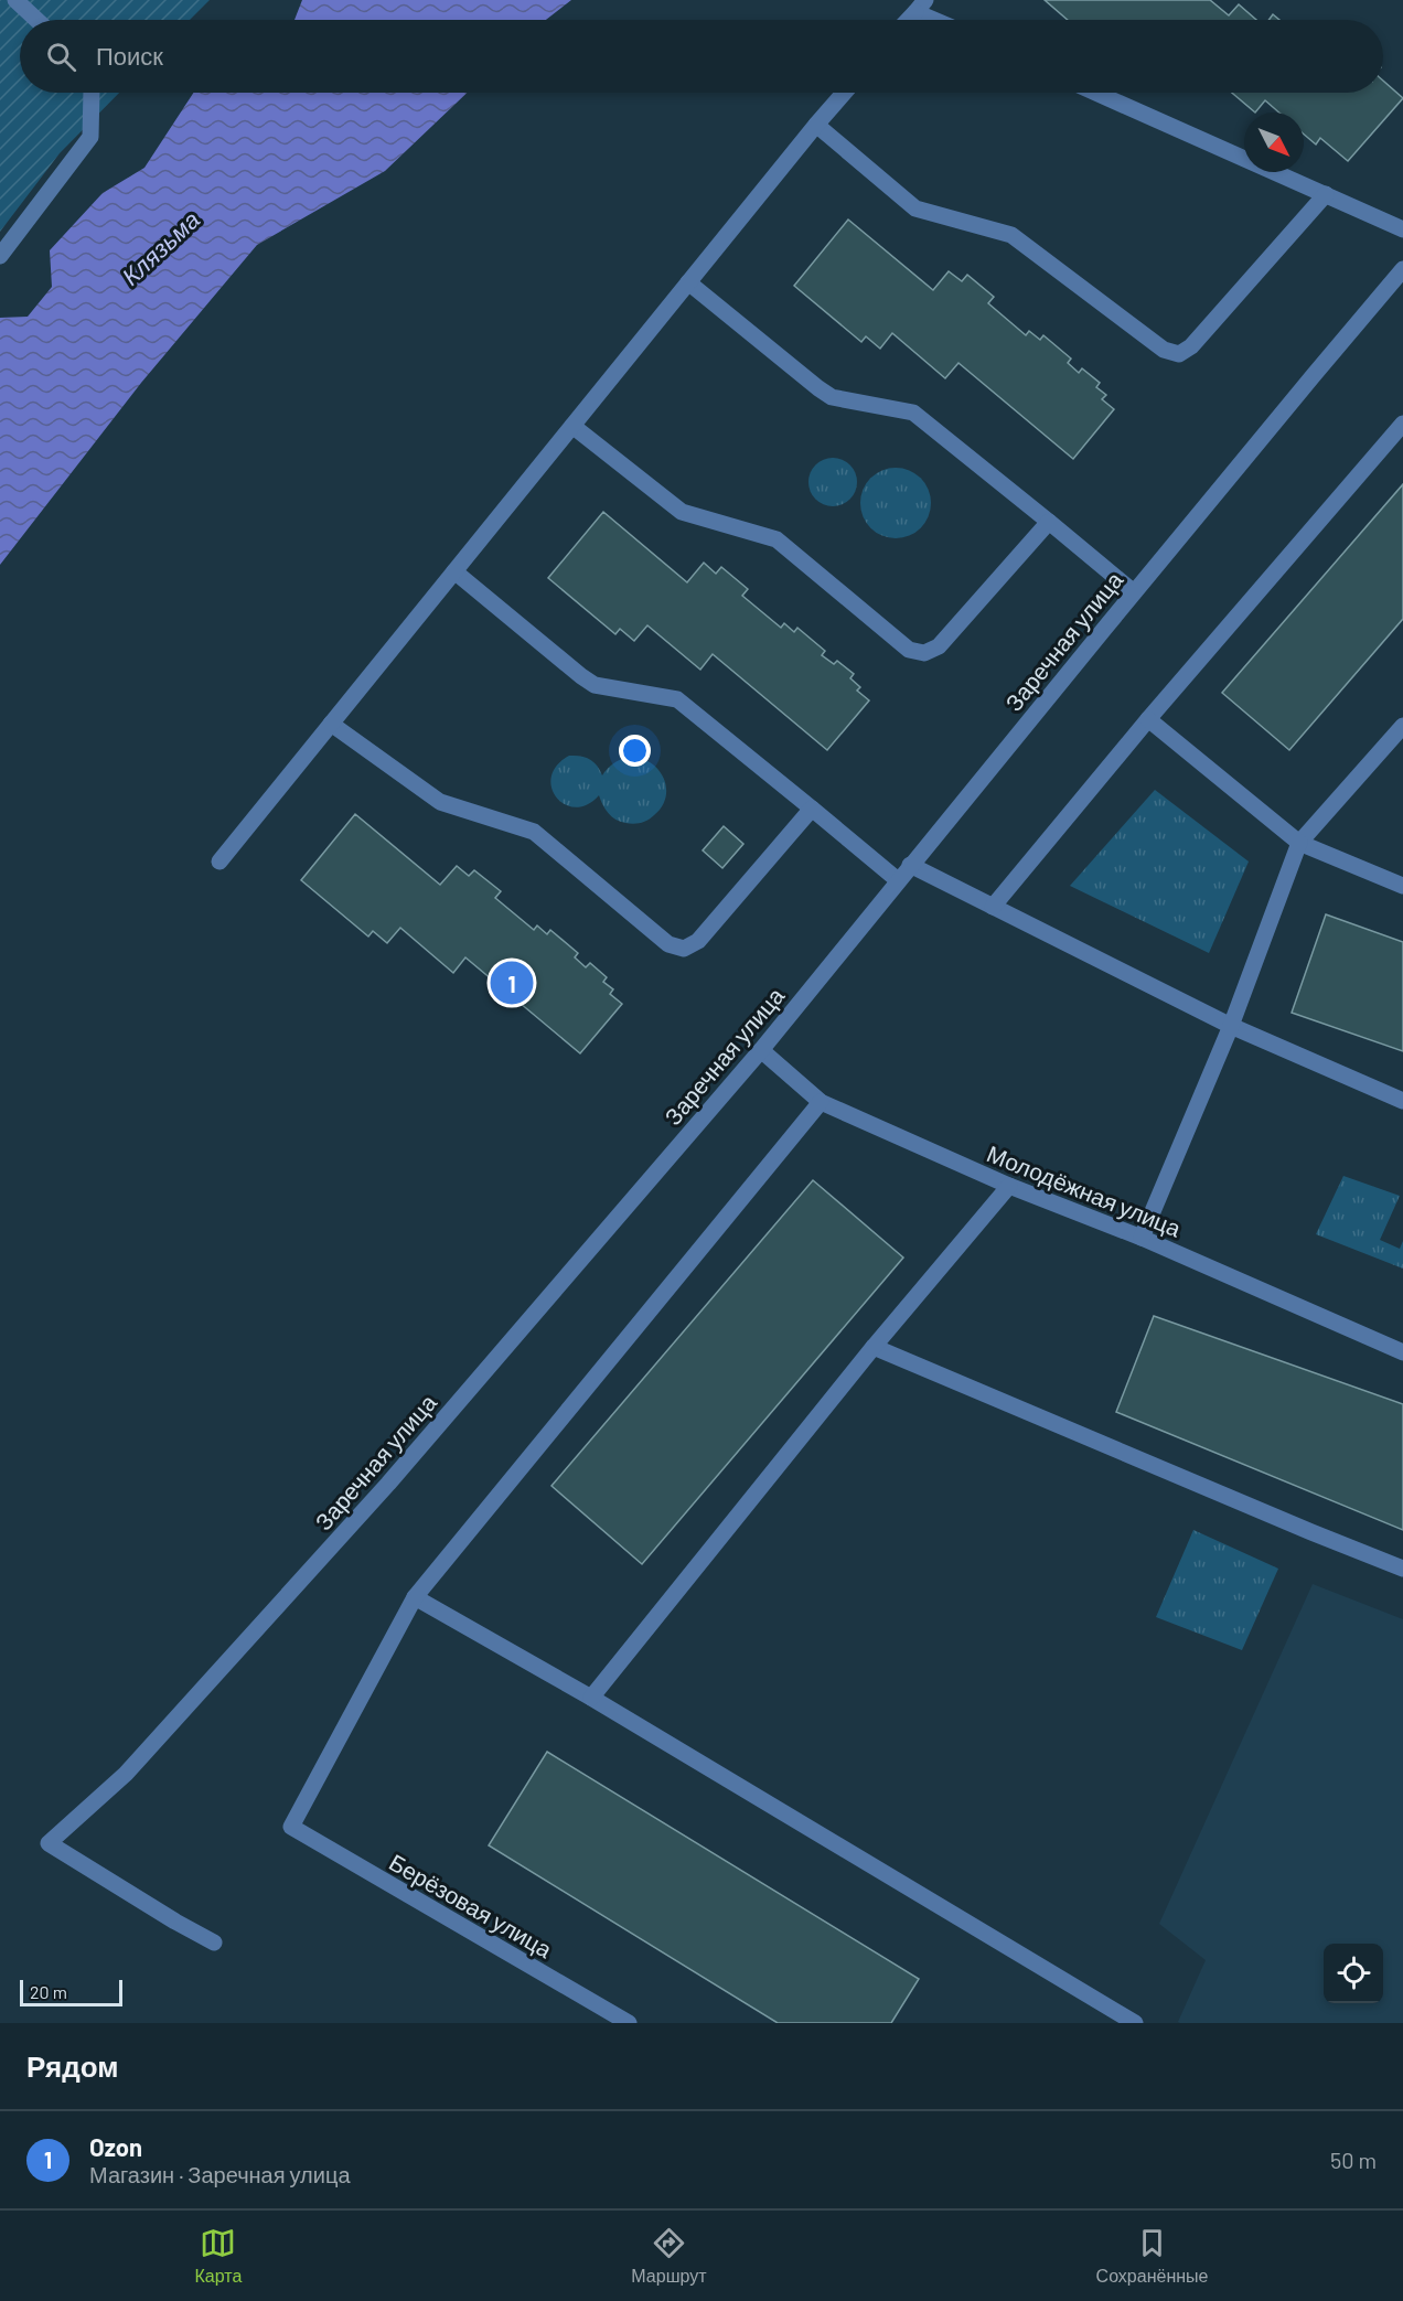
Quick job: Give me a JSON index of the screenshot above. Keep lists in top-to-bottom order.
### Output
{
  "streets": {
    "street": ["Заречная улица", "Молодёжная улица", "Берёзовая улица"]
  },
  "crossings": [
    ["Заречная улица", "Молодёжная улица"]
  ],
  "water": ["Клязьма"],
  "scale_bar": "20 m",
  "north": "bottom right",
  "page": {
    "search": "Поиск",
    "pins": "1",
    "scale": "20 m",
    "heading": "Рядом",
    "list": [
      {
        "mark": "1",
        "name": "Ozon",
        "note": "Магазин · Заречная улица",
        "value": "50 m"
      }
    ],
    "nav": ["Карта", "Маршрут", "Сохранённые"]
  }
}
